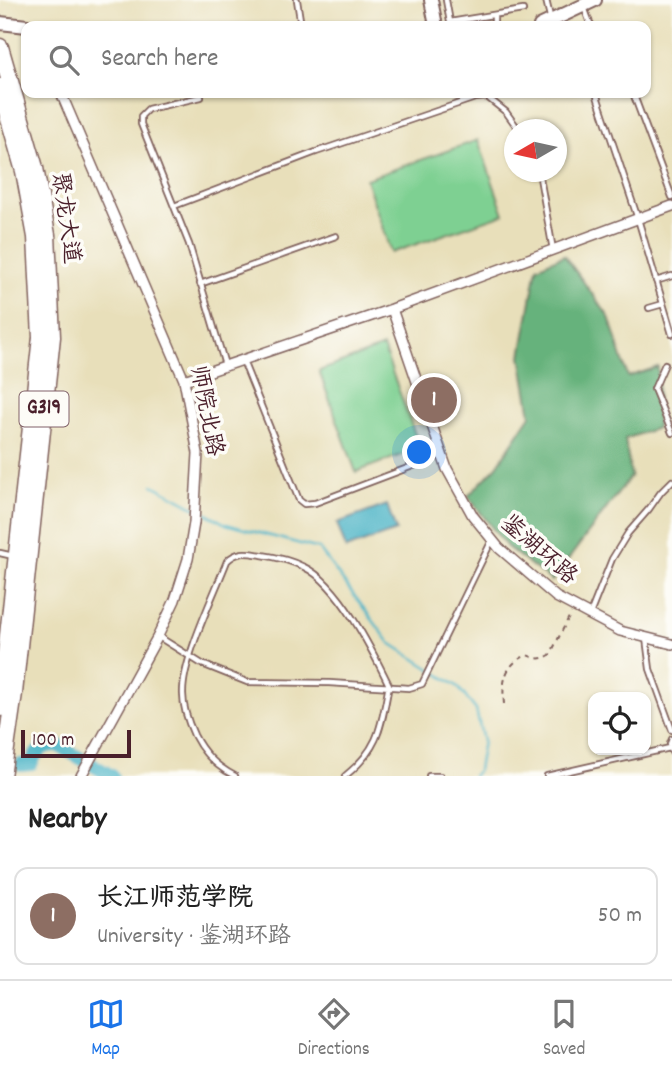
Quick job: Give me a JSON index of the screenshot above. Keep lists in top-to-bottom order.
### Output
{
  "streets": {
    "highway": ["聚龙大道", "G319"],
    "street": ["师院北路", "鉴湖环路"]
  },
  "scale_bar": "100 m",
  "north": "left",
  "page": {
    "search": "Search here",
    "pins": "1",
    "scale": "100 m",
    "heading": "Nearby",
    "list": [
      {
        "mark": "1",
        "name": "长江师范学院",
        "note": "University · 鉴湖环路",
        "value": "50 m"
      }
    ],
    "nav": ["Map", "Directions", "Saved"]
  }
}
